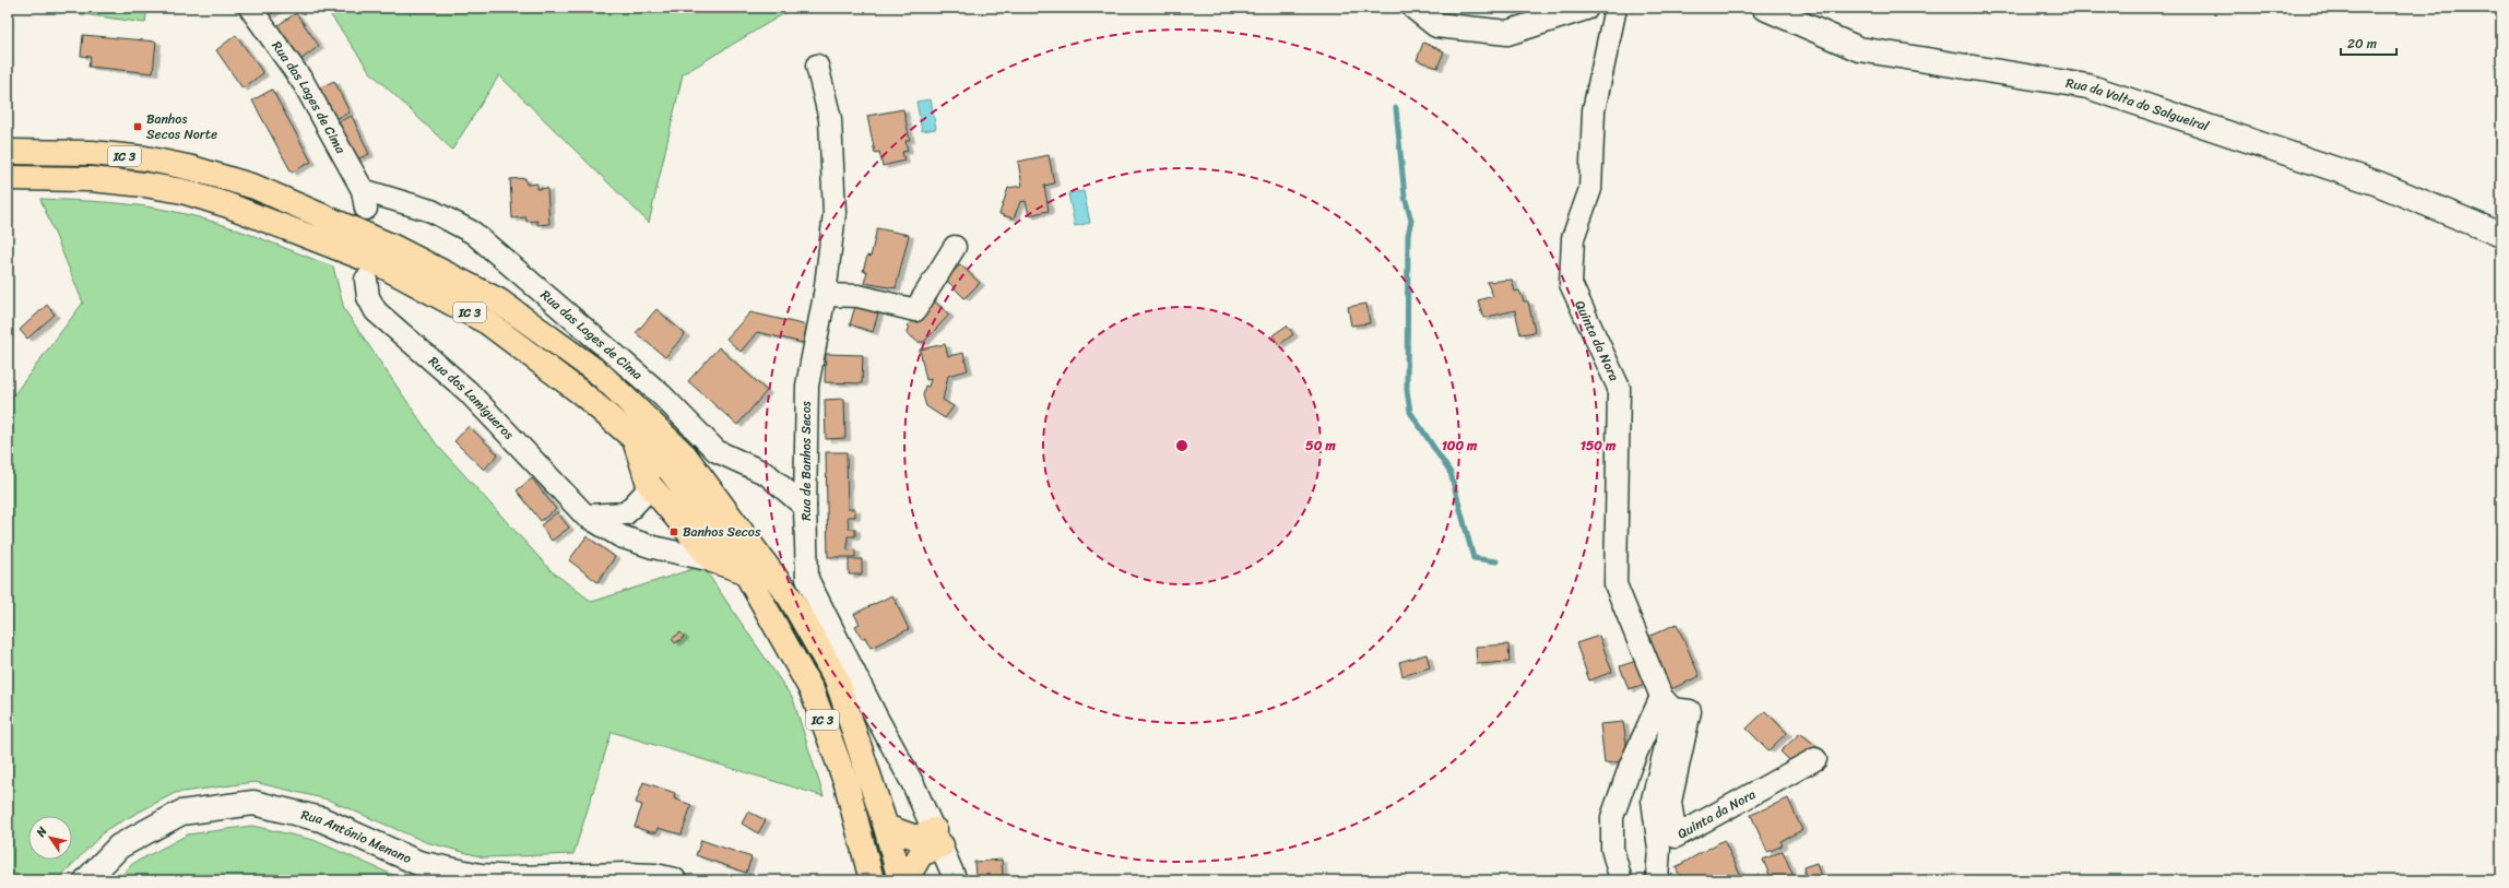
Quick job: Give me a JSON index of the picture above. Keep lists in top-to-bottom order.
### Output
{
  "streets": {
    "highway": ["IC 3"],
    "main road": ["Rua da Volta do Salgueiral", "Rua António Menano"],
    "street": [
      "Rua das Lages de Cima",
      "Quinta da Nora",
      "Rua dos Lamigueros",
      "Rua de Banhos Secos"
    ]
  },
  "crossings": [
    ["Rua das Lages de Cima", "Rua de Banhos Secos"]
  ],
  "places": {
    "transit": ["Banhos Secos Norte", "Banhos Secos"]
  },
  "scale_bar": "20 m",
  "north": "top left",
  "rings": ["50 m", "100 m", "150 m"]
}
